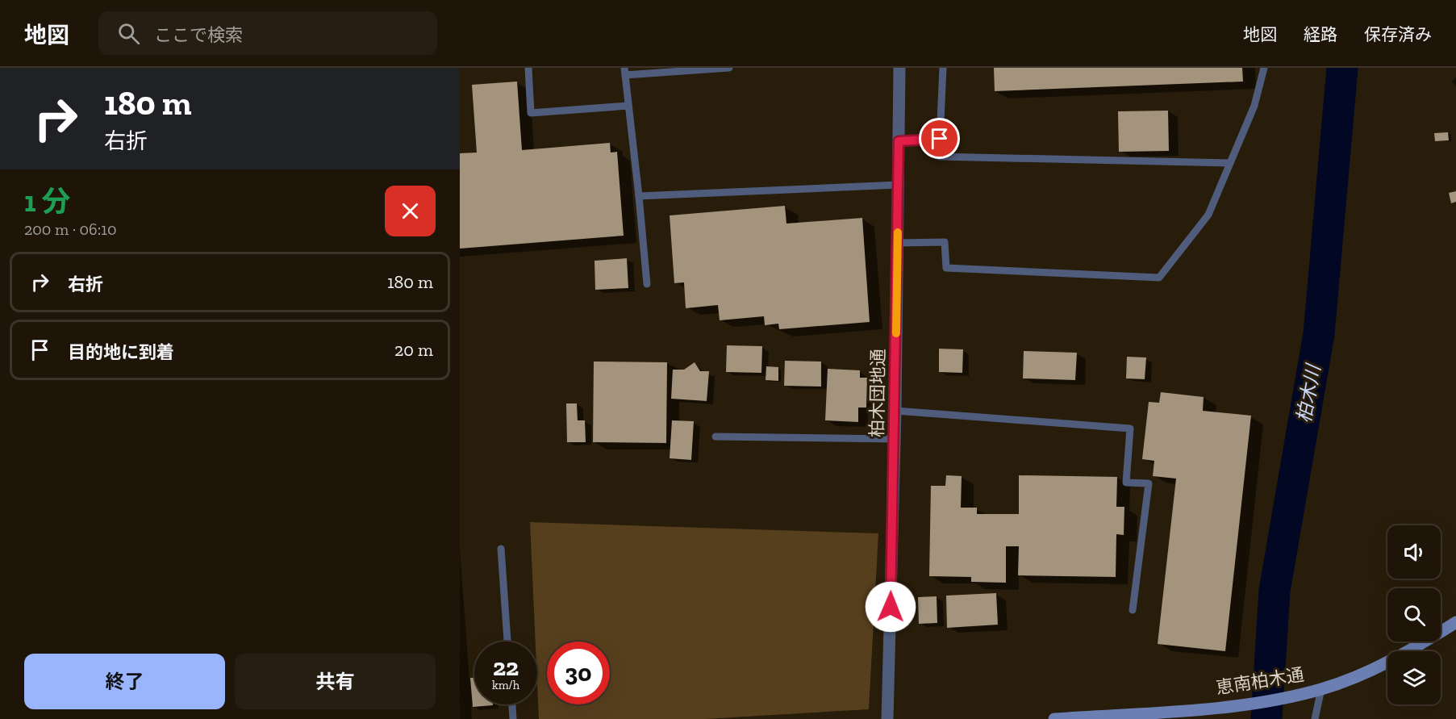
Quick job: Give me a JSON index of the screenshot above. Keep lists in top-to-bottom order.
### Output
{
  "streets": {
    "street": ["柏木団地通", "恵南柏木通"]
  },
  "water": ["柏木川"],
  "page": {
    "header": "地図",
    "search": "ここで検索",
    "nav": ["地図", "経路", "保存済み"],
    "turn": ["180 m", "右折"],
    "heading": ["1 分", "200 m · 06:10"],
    "list": [
      {
        "name": "右折",
        "value": "180 m"
      },
      {
        "name": "目的地に到着",
        "value": "20 m"
      }
    ],
    "speed": "22 km/h",
    "limit": "30",
    "buttons": ["終了", "共有"]
  }
}
